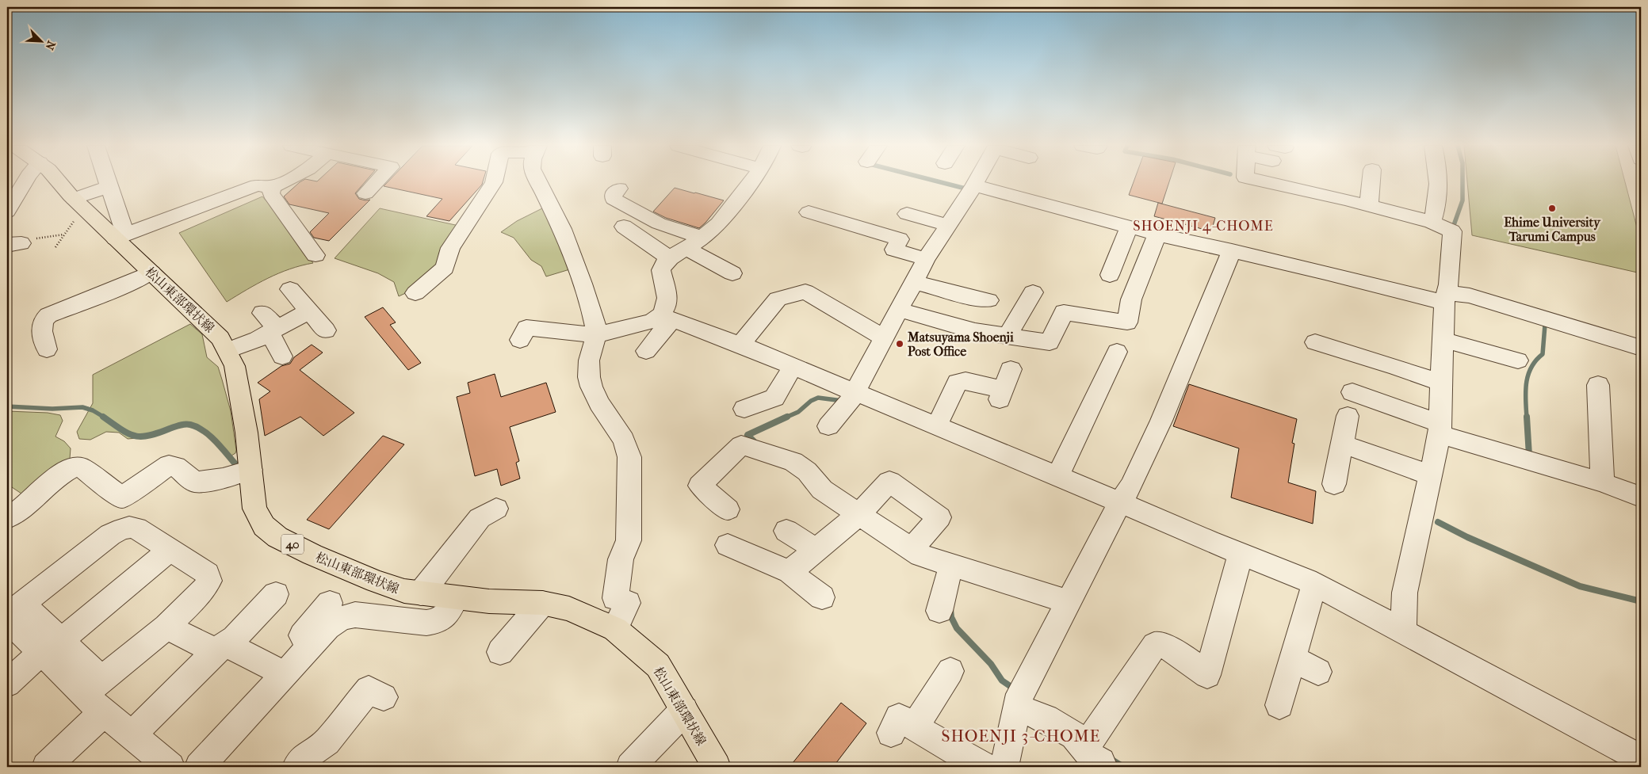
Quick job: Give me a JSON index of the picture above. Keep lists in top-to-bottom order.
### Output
{
  "streets": {
    "main road": ["松山東部環状線", "40"]
  },
  "districts": ["SHOENJI 4-CHOME", "SHOENJI 3-CHOME"],
  "places": ["Ehime University Tarumi Campus", "Matsuyama Shoenji Post Office"],
  "north": "bottom right"
}
